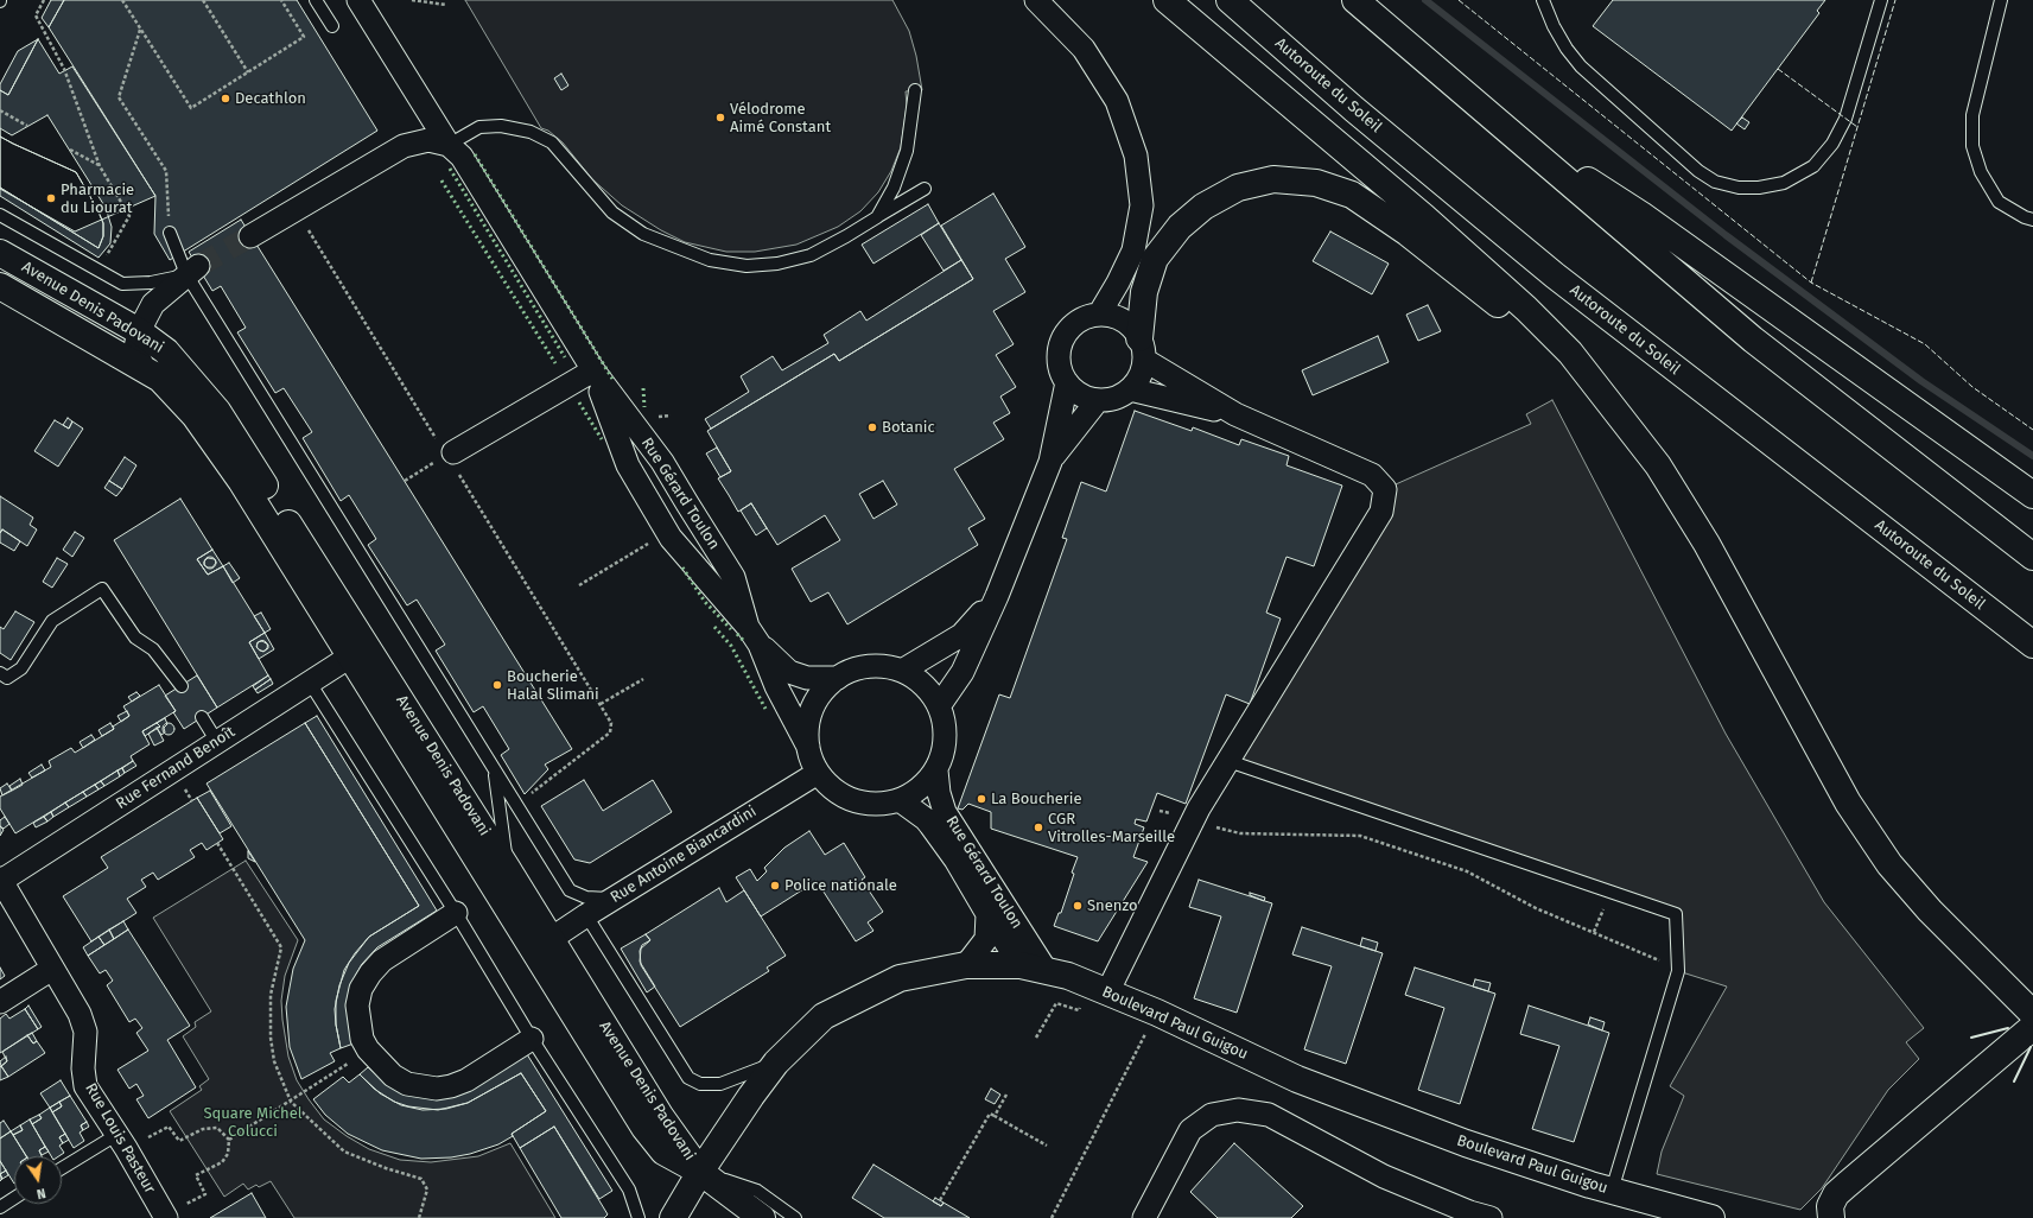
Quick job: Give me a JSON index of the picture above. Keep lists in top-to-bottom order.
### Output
{
  "streets": {
    "main road": ["Autoroute du Soleil", "Avenue Denis Padovani", "Boulevard Paul Guigou"],
    "street": [
      "Rue Gérard Toulon",
      "Rue Fernand Benoît",
      "Rue Antoine Biancardini",
      "Rue Louis Pasteur"
    ]
  },
  "crossings": [
    ["Avenue Denis Padovani", "Rue Fernand Benoît"],
    ["Avenue Denis Padovani", "Rue Antoine Biancardini"],
    ["Avenue Denis Padovani", "Boulevard Paul Guigou"],
    ["Rue Gérard Toulon", "Rue Antoine Biancardini"],
    ["Rue Gérard Toulon", "Boulevard Paul Guigou"],
    ["Rue Fernand Benoît", "Rue Louis Pasteur"]
  ],
  "parks": ["Square Michel Colucci"],
  "places": [
    "Decathlon",
    "Vélodrome Aimé Constant",
    "Pharmacie du Liourat",
    "Botanic",
    "Boucherie Halal Slimani",
    "La Boucherie",
    "CGR Vitrolles-Marseille",
    "Police nationale",
    "Snenzo"
  ],
  "north": "bottom"
}
